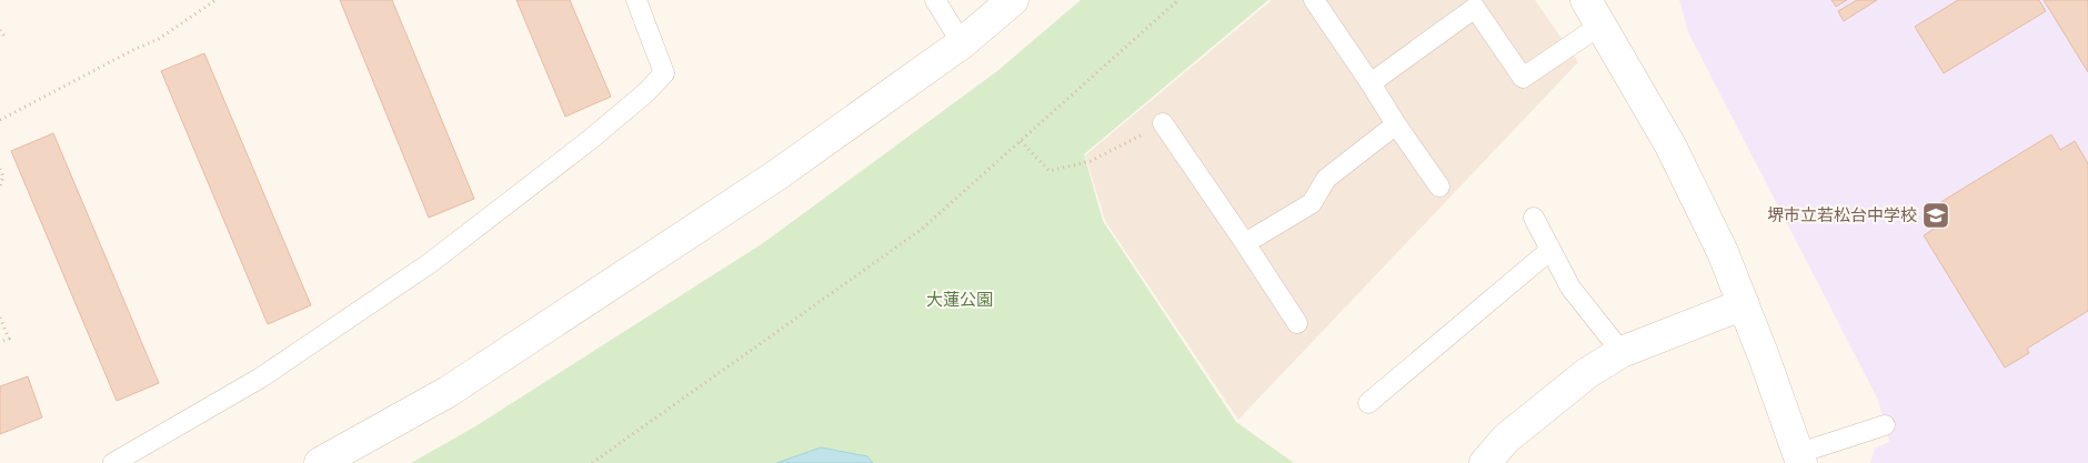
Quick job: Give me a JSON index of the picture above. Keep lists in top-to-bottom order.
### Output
{
  "parks": ["大蓮公園"],
  "places": {
    "school or university": ["堺市立若松台中学校"]
  }
}
